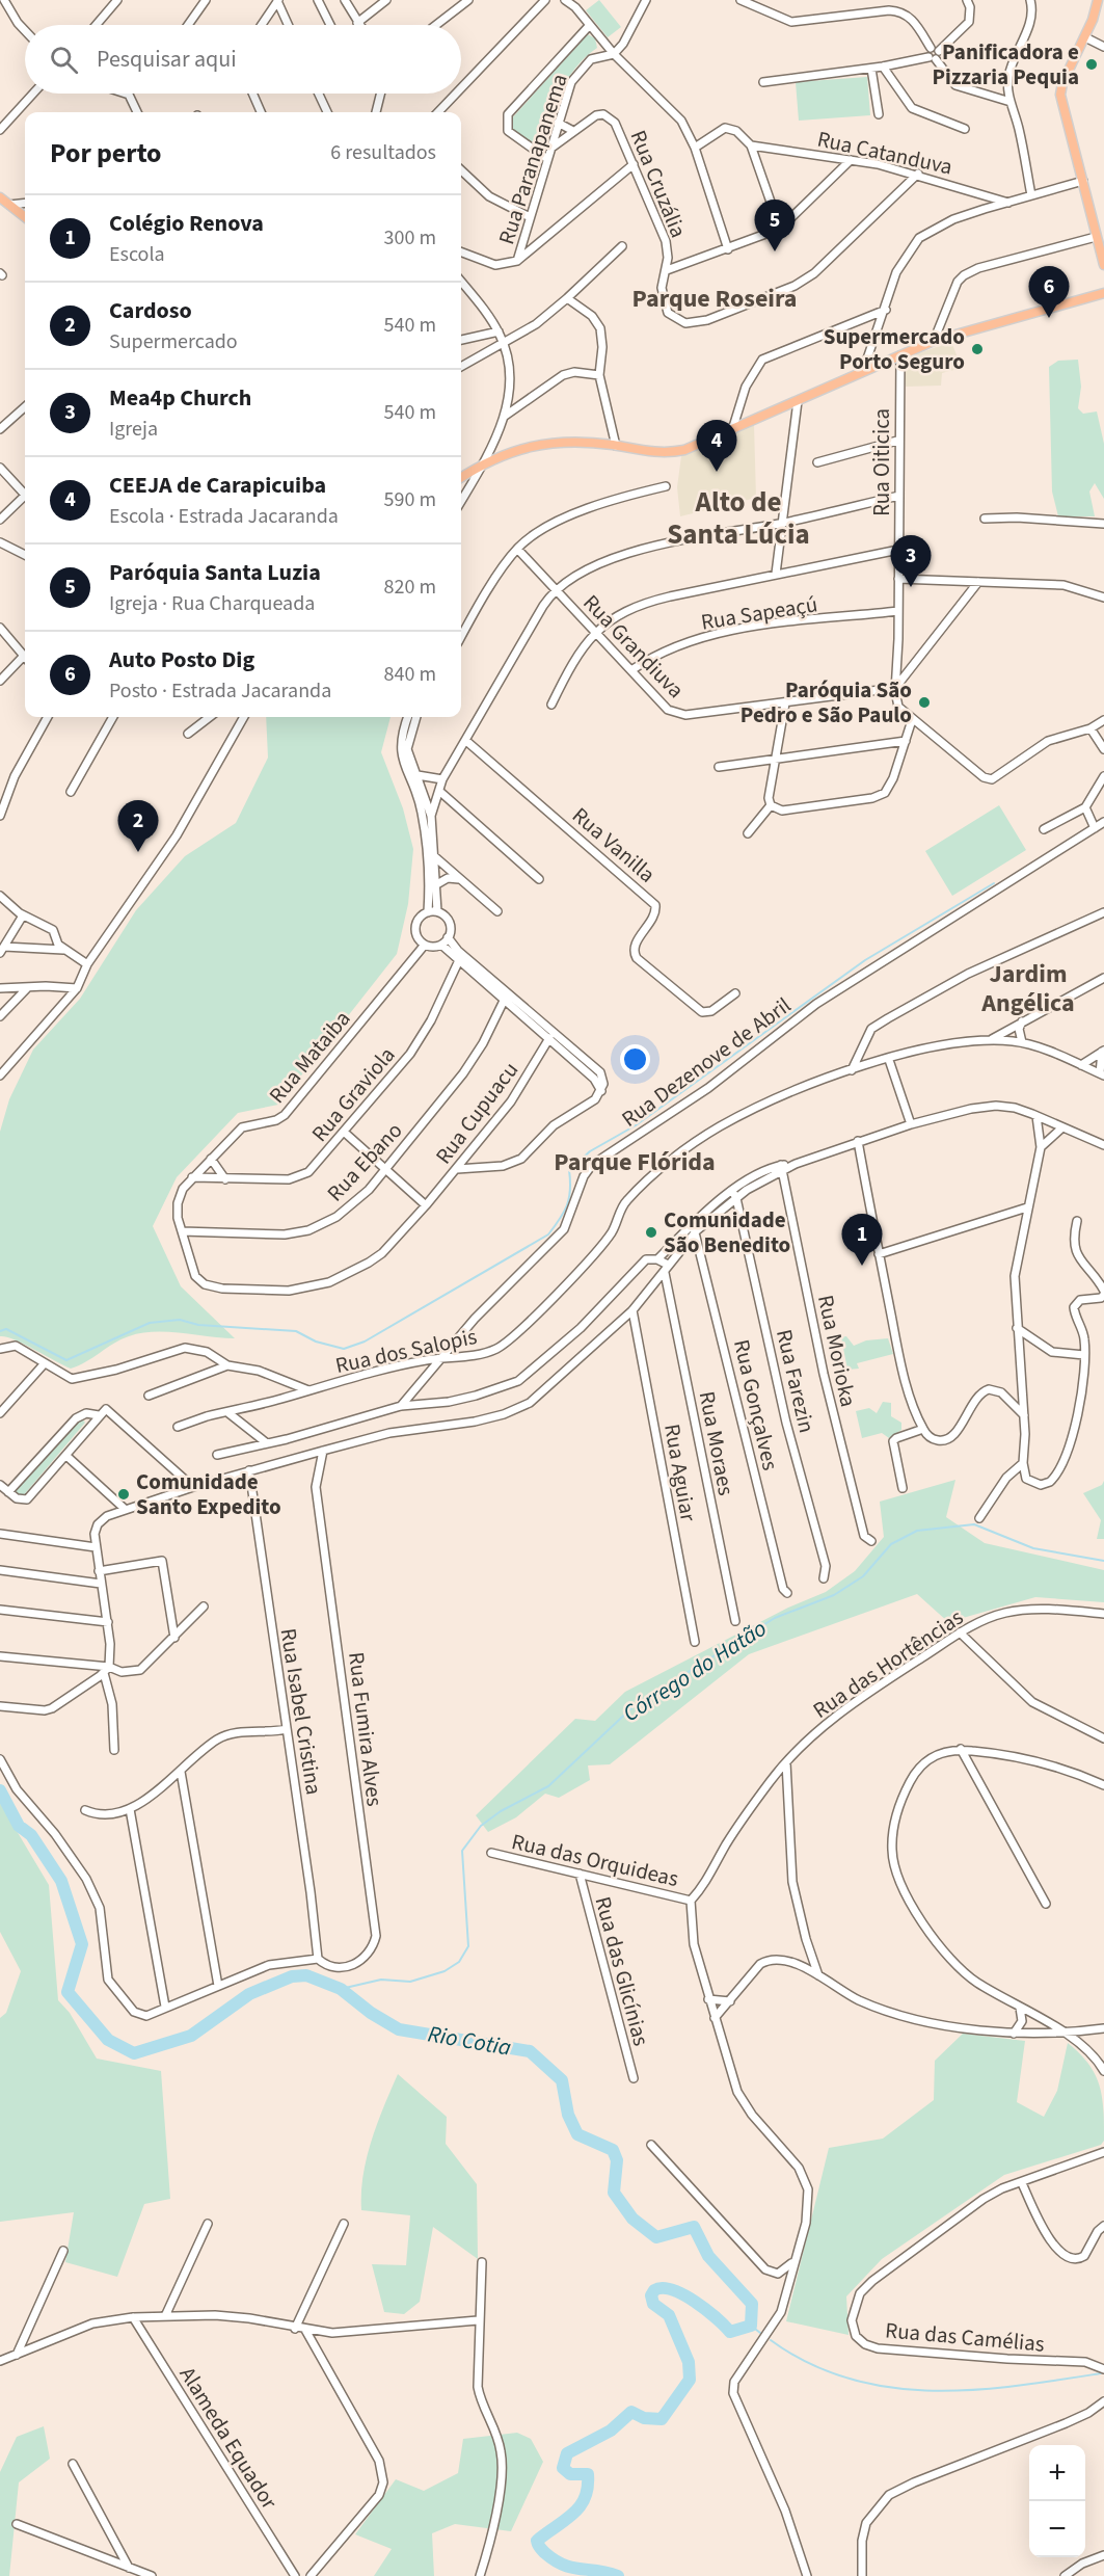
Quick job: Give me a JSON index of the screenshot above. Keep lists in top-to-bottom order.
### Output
{
  "streets": {
    "street": [
      "Rua Catanduva",
      "Rua Paranapanema",
      "Rua Cruzália",
      "Rua Oiticica",
      "Rua Sapeaçú",
      "Rua Grandiuva",
      "Rua Vanilla",
      "Rua Mataiba",
      "Rua Dezenove de Abril",
      "Rua Graviola",
      "Rua Cupuacu",
      "Rua Ebano",
      "Rua dos Salopis",
      "Rua Morioka",
      "Rua Farezin",
      "Rua Gonçalves",
      "Rua Moraes",
      "Rua Aguiar",
      "Rua das Hortências",
      "Rua Isabel Cristina",
      "Rua Fumira Alves",
      "Rua das Orquideas",
      "Rua das Glicínias",
      "Rua das Camélias",
      "Alameda Equador"
    ]
  },
  "crossings": [
    ["Rua Catanduva", "Rua Cruzália"],
    ["Rua Paranapanema", "Rua Cruzália"],
    ["Rua Oiticica", "Rua Sapeaçú"],
    ["Rua Oiticica", "Rua Grandiuva"],
    ["Rua Sapeaçú", "Rua Grandiuva"],
    ["Rua Mataiba", "Rua Graviola"],
    ["Rua Mataiba", "Rua Cupuacu"],
    ["Rua Mataiba", "Rua Ebano"],
    ["Rua Dezenove de Abril", "Rua dos Salopis"],
    ["Rua Cupuacu", "Rua Ebano"],
    ["Rua das Hortências", "Rua das Orquideas"],
    ["Rua Isabel Cristina", "Rua Fumira Alves"],
    ["Rua das Orquideas", "Rua das Glicínias"]
  ],
  "districts": [
    "Parque Roseira",
    "Alto de Santa Lúcia",
    "Jardim Angélica",
    "Parque Flórida"
  ],
  "water": ["Córrego do Hatão", "Rio Cotia"],
  "places": [
    "Panificadora e Pizzaria Pequia",
    "Supermercado Porto Seguro",
    "Paróquia São Pedro e São Paulo",
    "Comunidade São Benedito",
    "Comunidade Santo Expedito"
  ],
  "page": {
    "search": "Pesquisar aqui",
    "heading": ["Por perto", "6 resultados"],
    "list": [
      {
        "mark": "1",
        "name": "Colégio Renova",
        "note": "Escola",
        "value": "300 m"
      },
      {
        "mark": "2",
        "name": "Cardoso",
        "note": "Supermercado",
        "value": "540 m"
      },
      {
        "mark": "3",
        "name": "Mea4p Church",
        "note": "Igreja",
        "value": "540 m"
      },
      {
        "mark": "4",
        "name": "CEEJA de Carapicuiba",
        "note": "Escola · Estrada Jacaranda",
        "value": "590 m"
      },
      {
        "mark": "5",
        "name": "Paróquia Santa Luzia",
        "note": "Igreja · Rua Charqueada",
        "value": "820 m"
      },
      {
        "mark": "6",
        "name": "Auto Posto Dig",
        "note": "Posto · Estrada Jacaranda",
        "value": "840 m"
      }
    ],
    "pins": [
      "5",
      "6",
      "4",
      "3",
      "2",
      "1"
    ],
    "map_buttons": ["+", "−"]
  }
}
